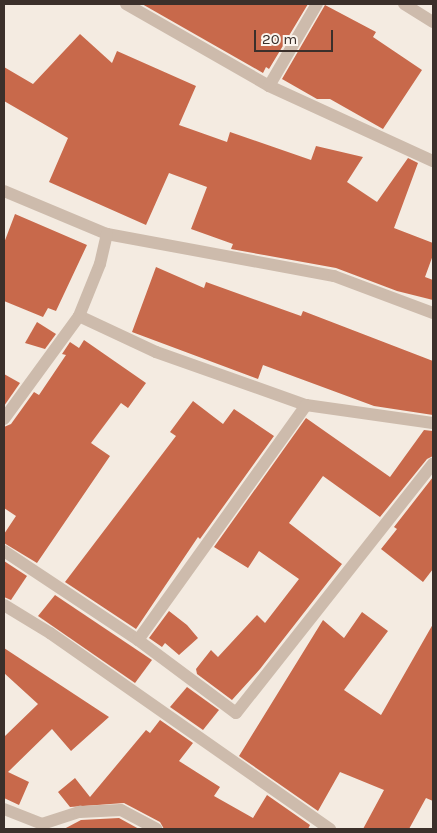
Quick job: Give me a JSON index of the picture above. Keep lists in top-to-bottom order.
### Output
{
  "scale_bar": "20 m"
}
